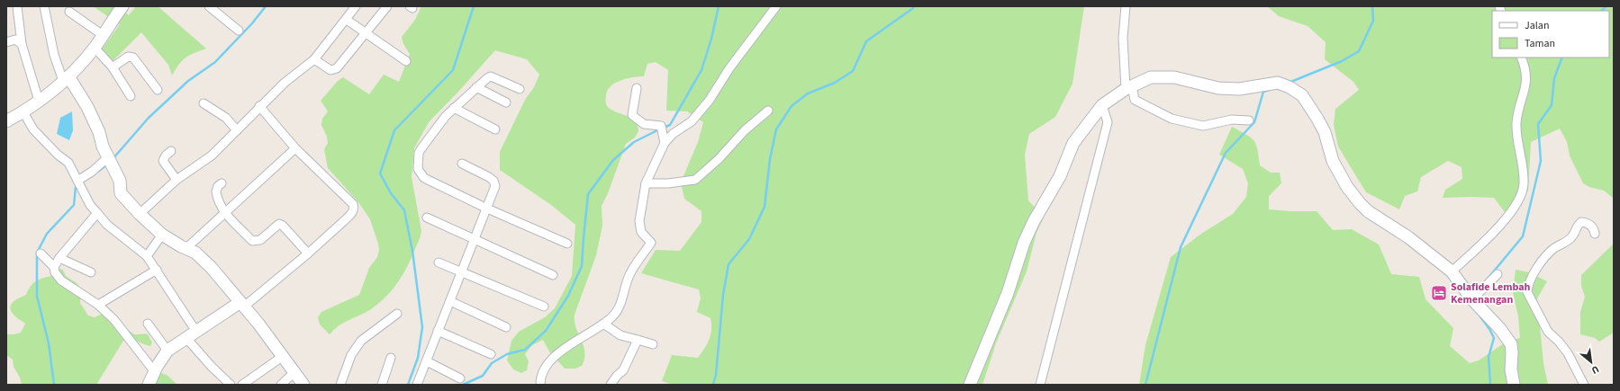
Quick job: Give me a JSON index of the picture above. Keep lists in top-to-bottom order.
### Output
{
  "places": {
    "hotel": ["Solafide Lembah Kemenangan"]
  },
  "legend": ["Jalan", "Taman"],
  "north": "bottom right"
}
